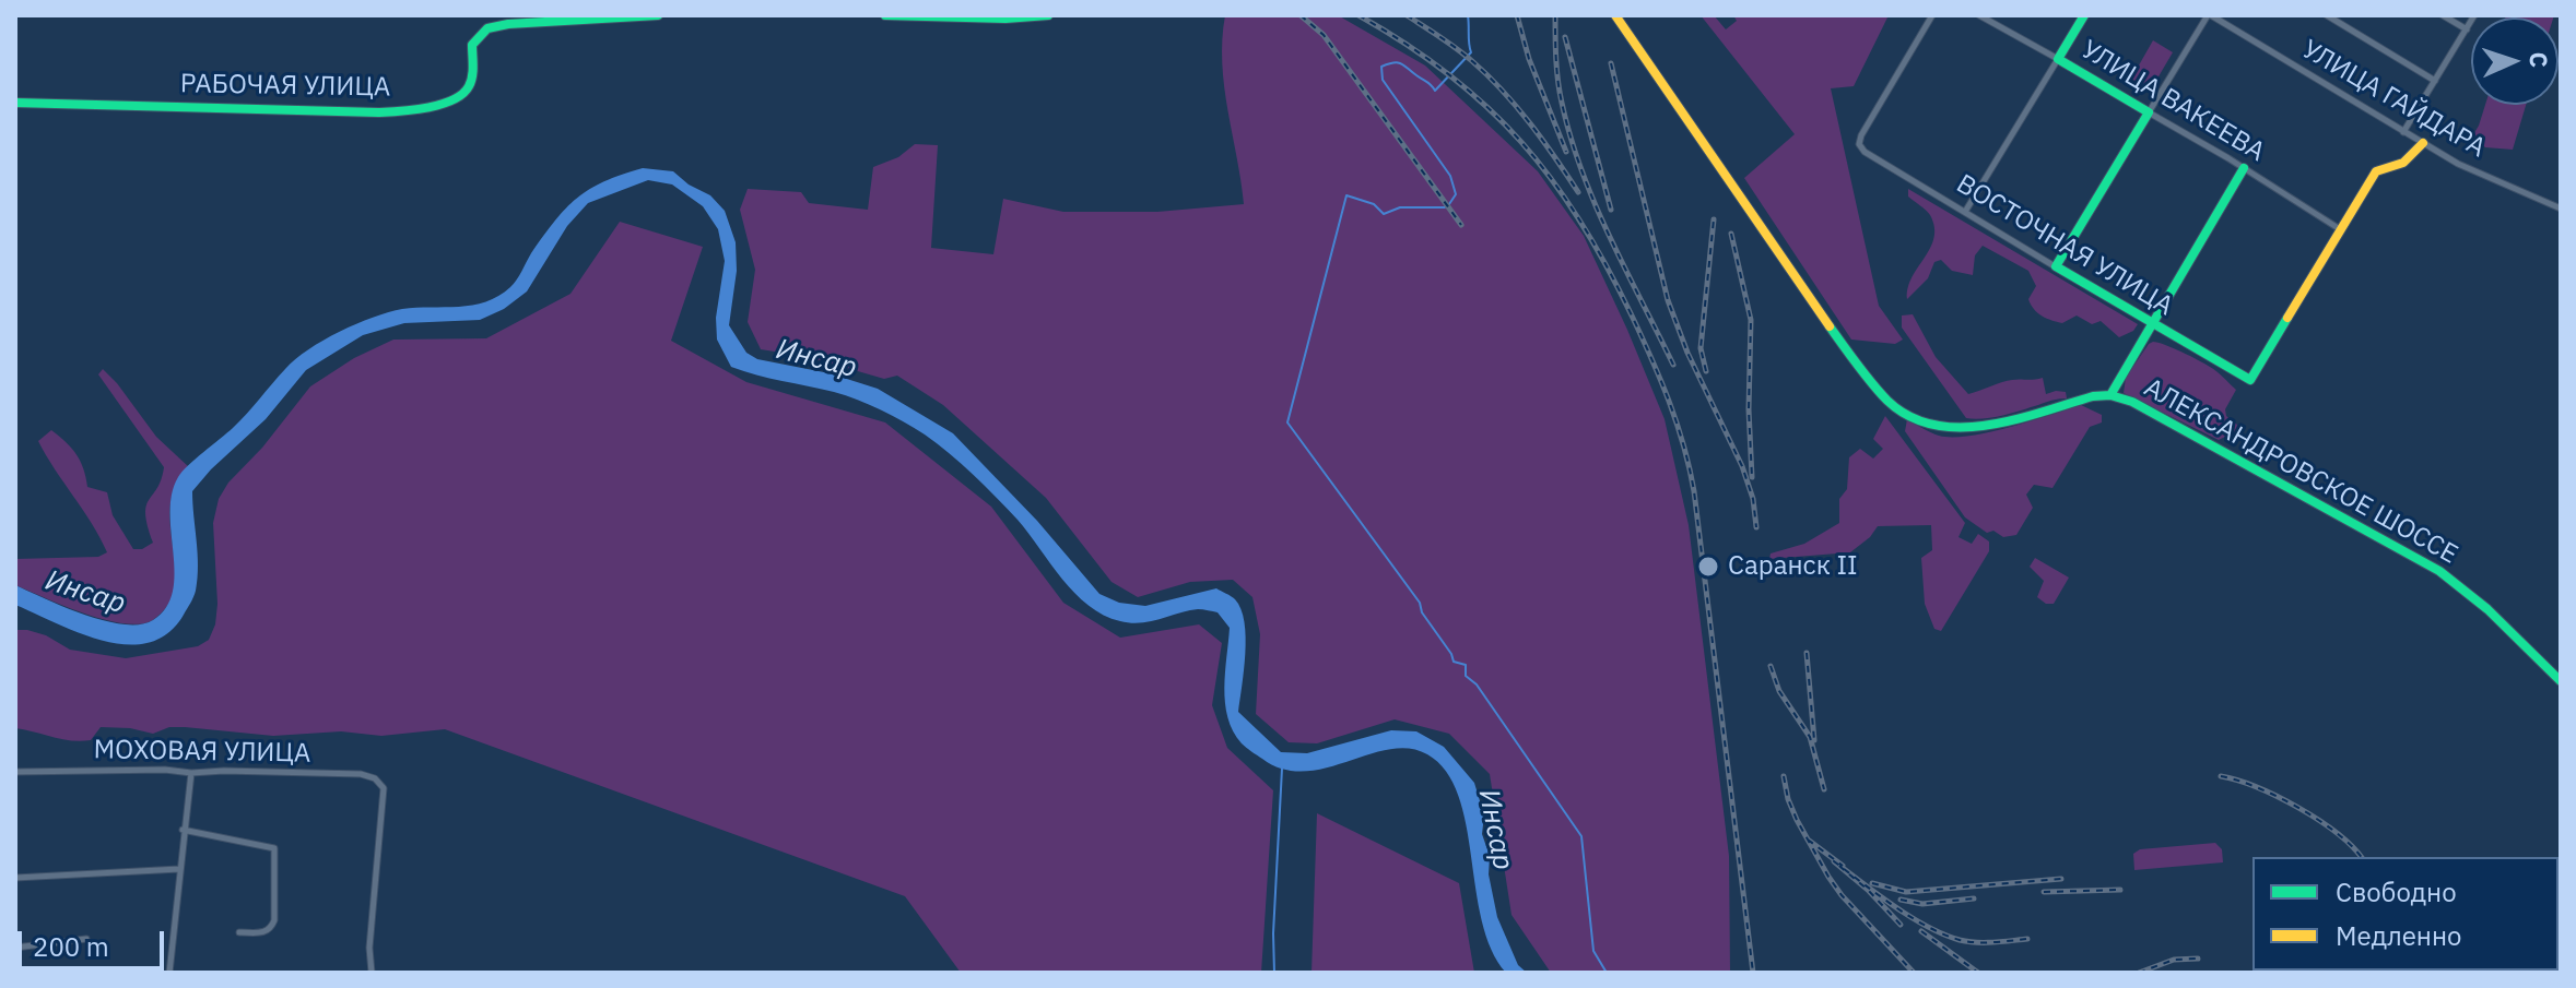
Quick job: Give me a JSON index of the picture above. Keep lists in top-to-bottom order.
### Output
{
  "streets": {
    "street": [
      "РАБОЧАЯ УЛИЦА",
      "УЛИЦА ГАЙДАРА",
      "УЛИЦА ВАКЕЕВА",
      "ВОСТОЧНАЯ УЛИЦА",
      "АЛЕКСАНДРОВСКОЕ ШОССЕ",
      "МОХОВАЯ УЛИЦА"
    ]
  },
  "crossings": [
    ["УЛИЦА ВАКЕЕВА", "ВОСТОЧНАЯ УЛИЦА"]
  ],
  "water": ["Инсар"],
  "places": ["Саранск II"],
  "legend": ["Свободно", "Медленно"],
  "scale_bar": "200 m",
  "north": "right"
}
